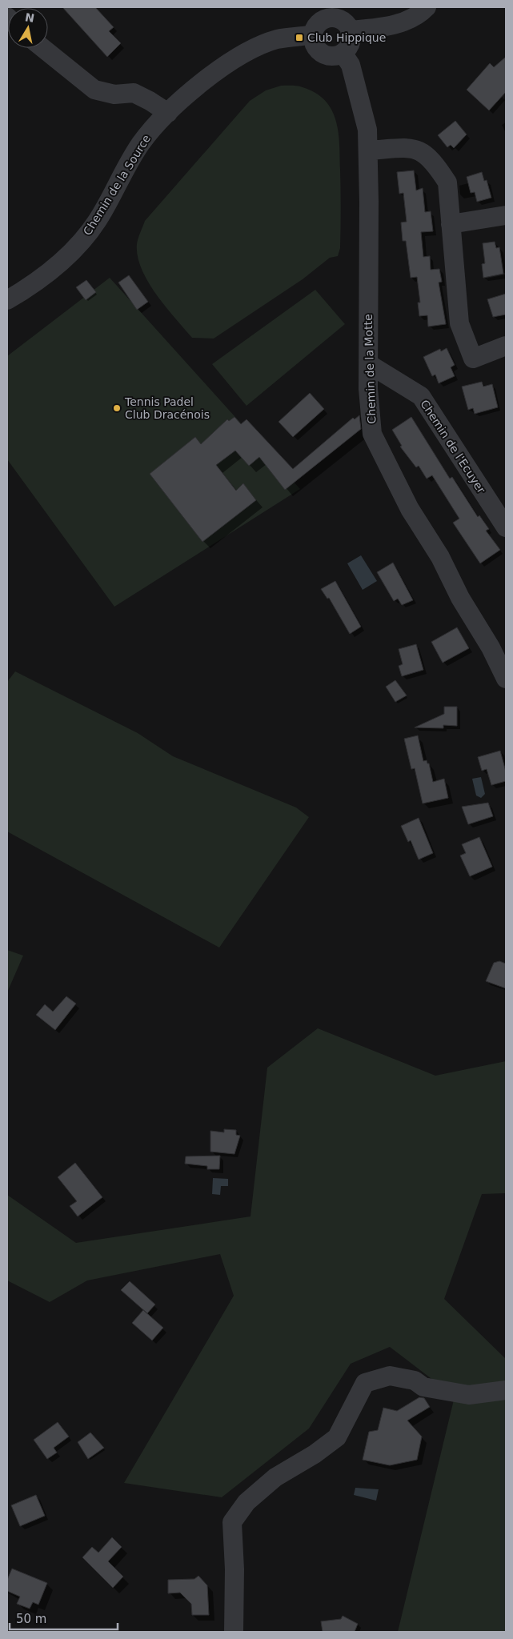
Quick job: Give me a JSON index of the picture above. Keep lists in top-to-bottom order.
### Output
{
  "streets": {
    "street": ["Chemin de la Source", "Chemin de la Motte", "Chemin de l'Ecuyer"]
  },
  "crossings": [
    ["Chemin de la Source", "Chemin de la Motte"],
    ["Chemin de la Motte", "Chemin de l'Ecuyer"]
  ],
  "places": {
    "transit": ["Club Hippique"],
    "other": ["Tennis Padel Club Dracénois"]
  },
  "scale_bar": "50 m",
  "north": "top"
}
